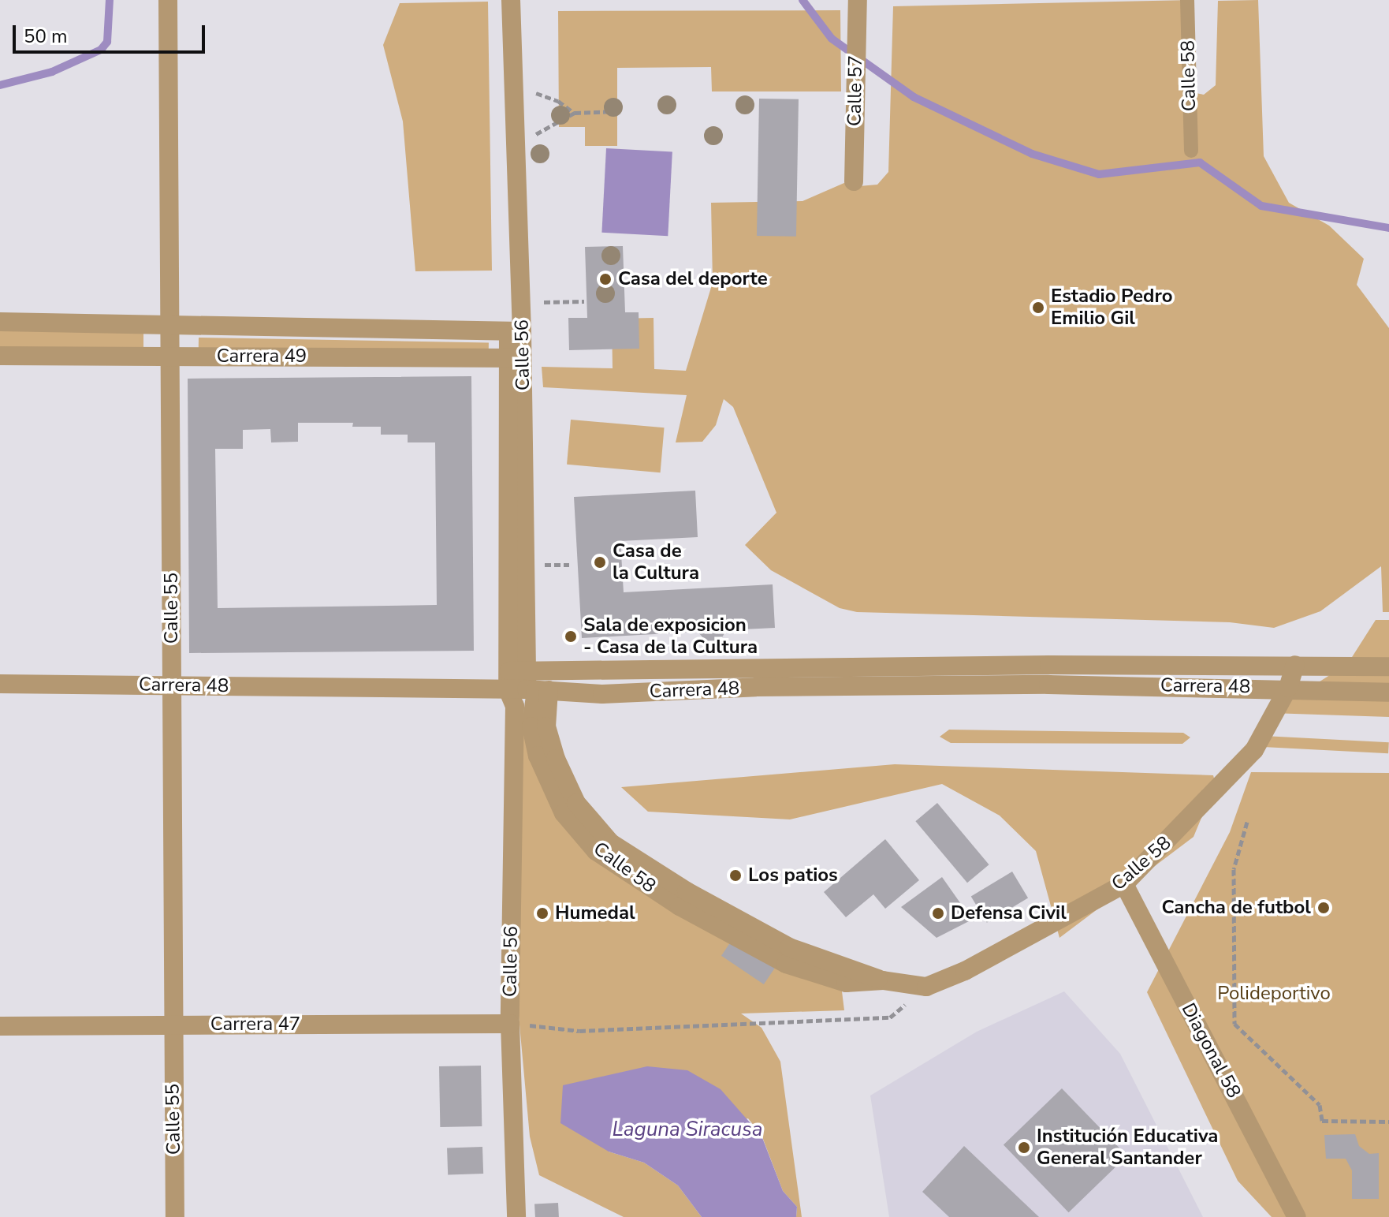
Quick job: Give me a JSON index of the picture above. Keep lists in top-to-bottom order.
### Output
{
  "streets": {
    "street": [
      "Calle 58",
      "Calle 57",
      "Calle 56",
      "Carrera 49",
      "Calle 55",
      "Carrera 48",
      "Carrera 47",
      "Diagonal 58"
    ]
  },
  "crossings": [
    ["Calle 58", "Calle 56"],
    ["Calle 58", "Carrera 48"],
    ["Calle 58", "Diagonal 58"],
    ["Calle 56", "Carrera 49"],
    ["Calle 56", "Carrera 48"],
    ["Calle 56", "Carrera 47"],
    ["Carrera 49", "Calle 55"],
    ["Calle 55", "Carrera 48"],
    ["Calle 55", "Carrera 47"]
  ],
  "water": ["Laguna Siracusa"],
  "parks": ["Polideportivo"],
  "places": [
    "Casa del deporte",
    "Estadio Pedro Emilio Gil",
    "Casa de la Cultura",
    "Sala de exposicion - Casa de la Cultura",
    "Los patios",
    "Cancha de futbol",
    "Humedal",
    "Defensa Civil",
    "Institución Educativa General Santander"
  ],
  "scale_bar": "50 m"
}
